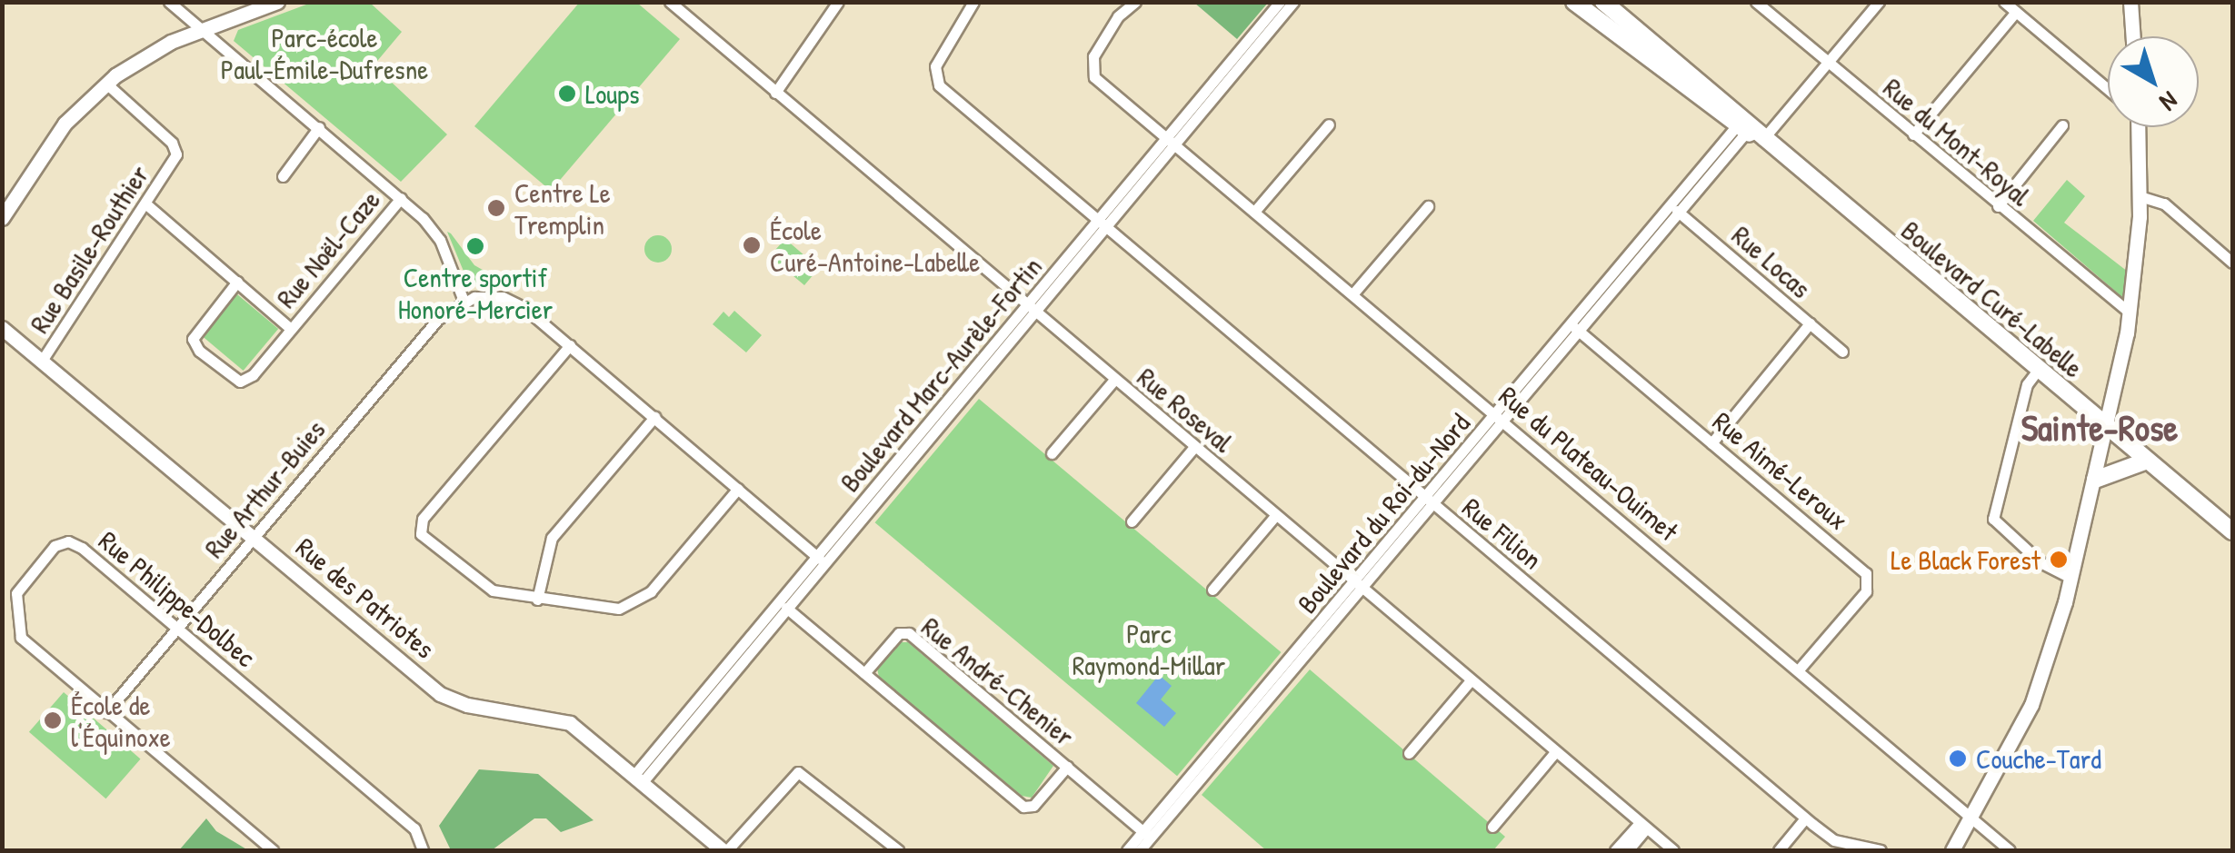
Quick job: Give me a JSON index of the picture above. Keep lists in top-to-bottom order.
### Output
{
  "streets": {
    "main road": ["Boulevard Curé-Labelle"],
    "street": [
      "Rue du Mont-Royal",
      "Rue Basile-Routhier",
      "Rue Noël-Caze",
      "Rue Locas",
      "Boulevard Marc-Aurèle-Fortin",
      "Rue Roseval",
      "Rue du Plateau-Ouimet",
      "Rue Aimé-Leroux",
      "Rue Arthur-Buies",
      "Boulevard du Roi-du-Nord",
      "Rue Filion",
      "Rue des Patriotes",
      "Rue Philippe-Dolbec",
      "Rue André-Chenier"
    ]
  },
  "crossings": [
    ["Rue du Mont-Royal", "Boulevard du Roi-du-Nord"],
    ["Rue Basile-Routhier", "Rue Noël-Caze"],
    ["Rue Basile-Routhier", "Rue des Patriotes"],
    ["Rue Locas", "Boulevard du Roi-du-Nord"],
    ["Boulevard Curé-Labelle", "Boulevard du Roi-du-Nord"],
    ["Boulevard Marc-Aurèle-Fortin", "Rue Roseval"],
    ["Boulevard Marc-Aurèle-Fortin", "Rue du Plateau-Ouimet"],
    ["Boulevard Marc-Aurèle-Fortin", "Rue Filion"],
    ["Boulevard Marc-Aurèle-Fortin", "Rue des Patriotes"],
    ["Boulevard Marc-Aurèle-Fortin", "Rue André-Chenier"],
    ["Rue Roseval", "Boulevard du Roi-du-Nord"],
    ["Rue du Plateau-Ouimet", "Rue Aimé-Leroux"],
    ["Rue du Plateau-Ouimet", "Boulevard du Roi-du-Nord"],
    ["Rue Aimé-Leroux", "Boulevard du Roi-du-Nord"],
    ["Rue Arthur-Buies", "Rue des Patriotes"],
    ["Rue Arthur-Buies", "Rue Philippe-Dolbec"],
    ["Boulevard du Roi-du-Nord", "Rue Filion"],
    ["Boulevard du Roi-du-Nord", "Rue André-Chenier"]
  ],
  "districts": ["Sainte-Rose"],
  "parks": ["Parc-école Paul-Émile-Dufresne", "Parc Raymond-Millar"],
  "places": [
    "Loups",
    "Centre Le Tremplin",
    "École Curé-Antoine-Labelle",
    "Centre sportif Honoré-Mercier",
    "Le Black Forest",
    "École de l'Équinoxe",
    "Couche-Tard"
  ],
  "north": "bottom right"
}
